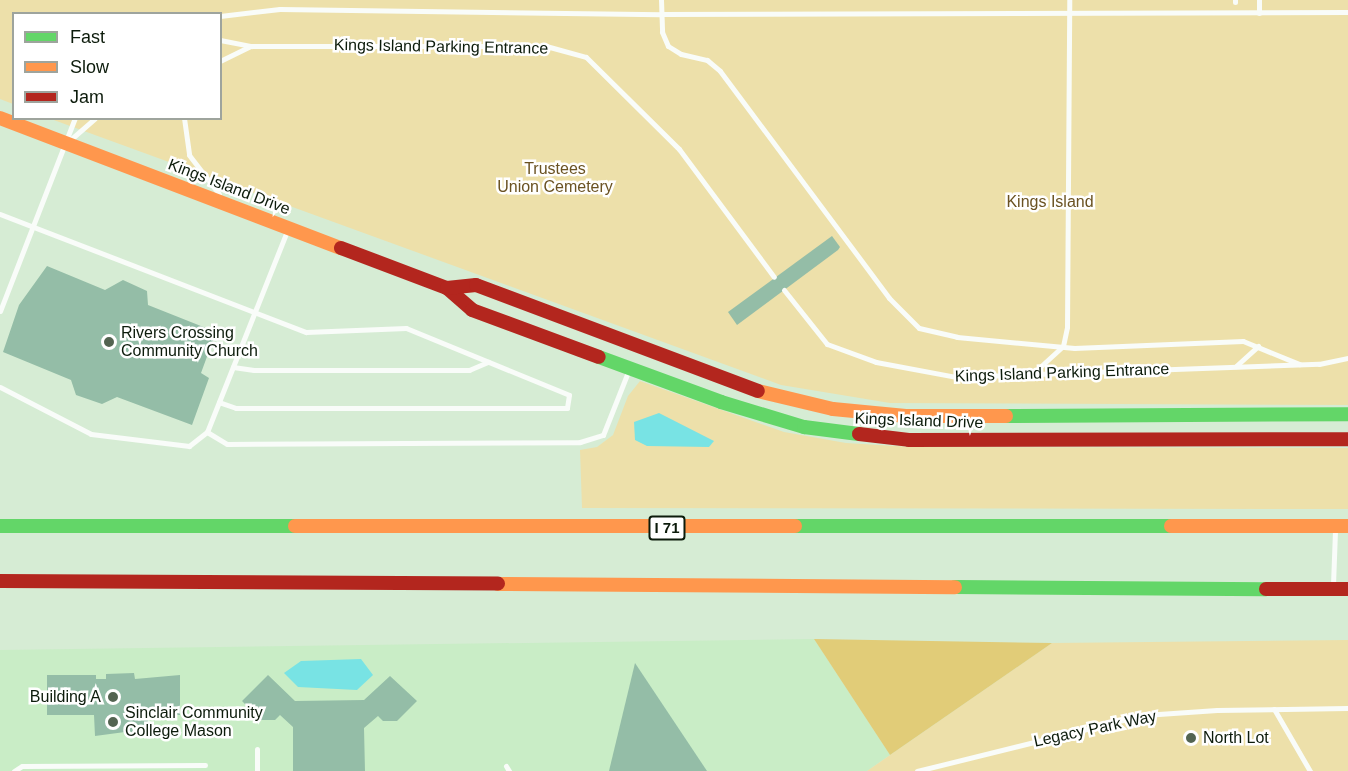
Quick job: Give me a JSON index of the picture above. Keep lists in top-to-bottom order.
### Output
{
  "streets": {
    "main road": ["Kings Island Drive", "I 71"],
    "lane": ["Kings Island Parking Entrance", "Legacy Park Way"]
  },
  "parks": ["Trustees Union Cemetery", "Kings Island"],
  "places": [
    "Rivers Crossing Community Church",
    "Building A",
    "Sinclair Community College Mason",
    "North Lot"
  ],
  "legend": ["Fast", "Slow", "Jam"]
}
